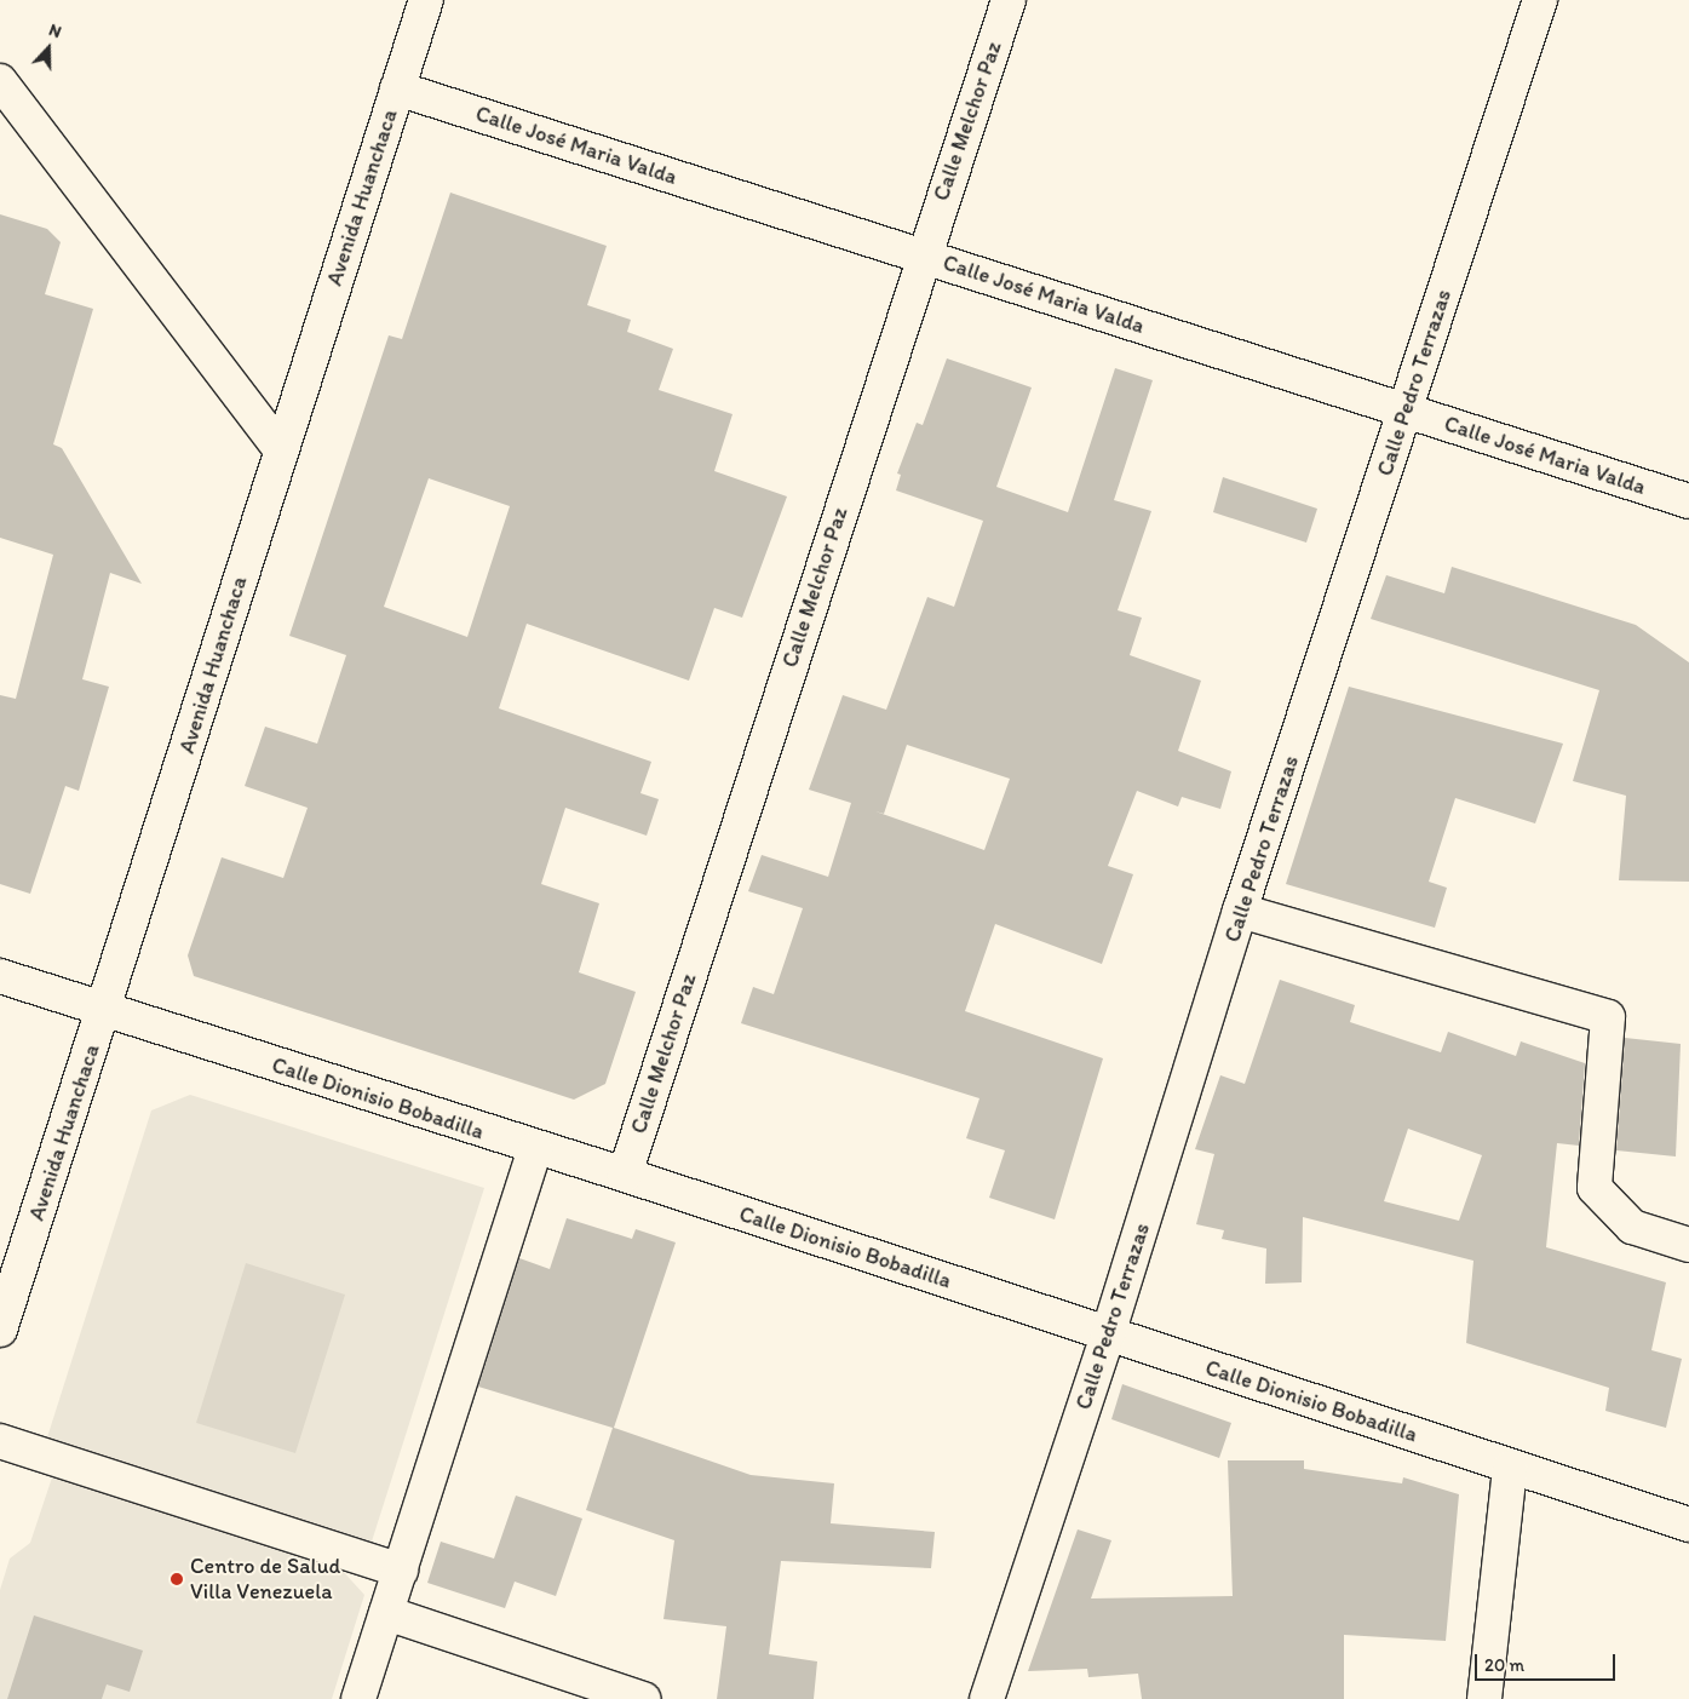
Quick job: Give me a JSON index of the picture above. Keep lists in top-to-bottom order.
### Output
{
  "streets": {
    "street": [
      "Calle Melchor Paz",
      "Calle José Maria Valda",
      "Avenida Huanchaca",
      "Calle Pedro Terrazas",
      "Calle Dionisio Bobadilla"
    ]
  },
  "crossings": [
    ["Calle Melchor Paz", "Calle José Maria Valda"],
    ["Calle Melchor Paz", "Calle Dionisio Bobadilla"],
    ["Calle José Maria Valda", "Avenida Huanchaca"],
    ["Calle José Maria Valda", "Calle Pedro Terrazas"],
    ["Avenida Huanchaca", "Calle Dionisio Bobadilla"],
    ["Calle Pedro Terrazas", "Calle Dionisio Bobadilla"]
  ],
  "places": ["Centro de Salud Villa Venezuela"],
  "scale_bar": "20 m",
  "north": "top"
}
